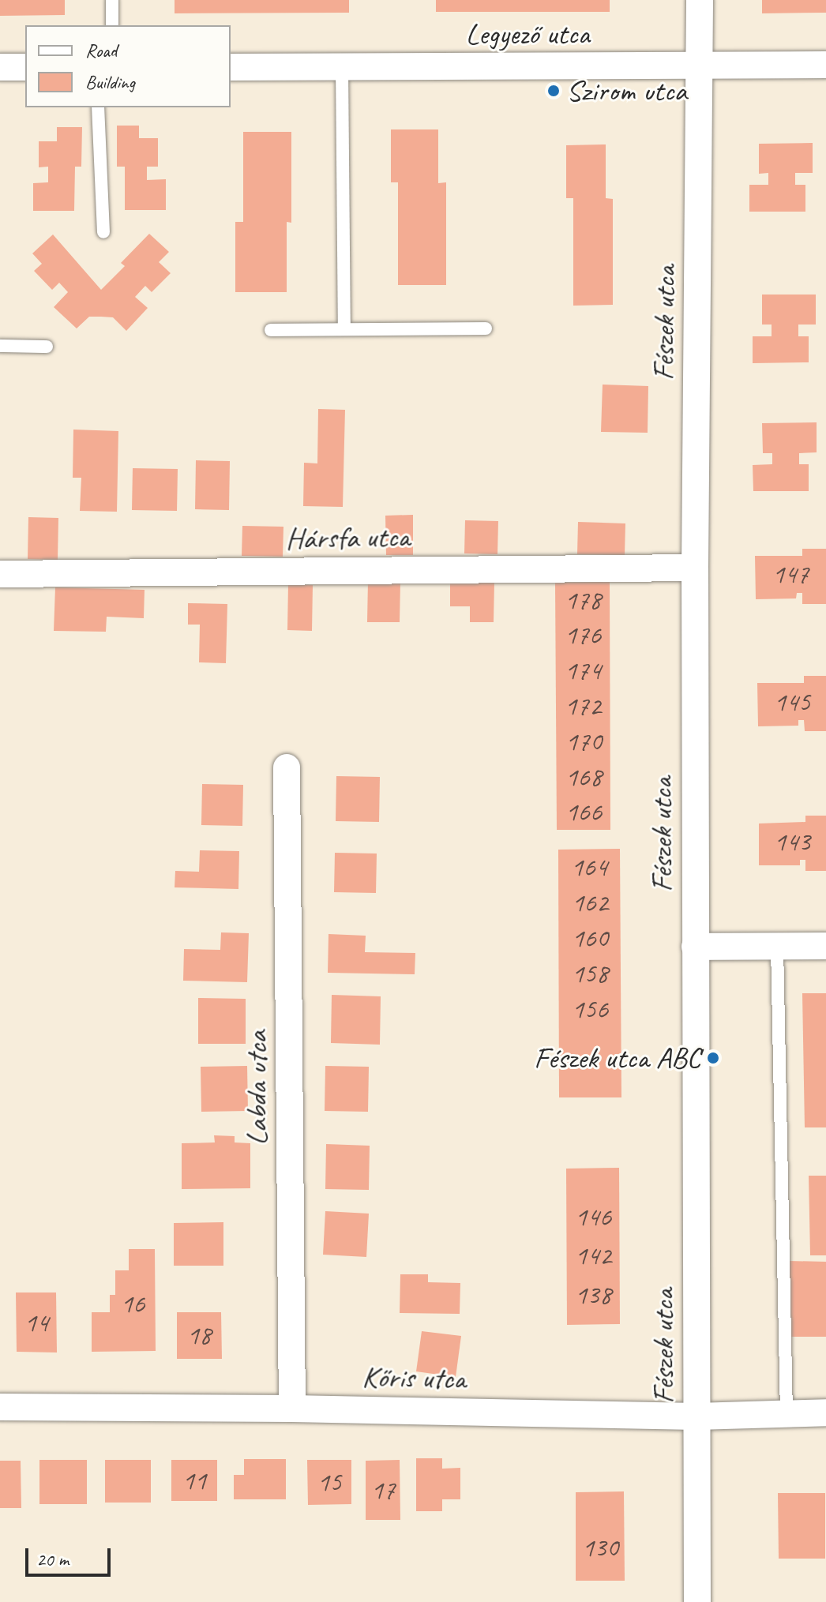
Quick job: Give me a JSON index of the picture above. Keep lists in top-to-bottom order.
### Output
{
  "streets": {
    "street": [
      "Legyező utca",
      "Fészek utca",
      "Hársfa utca",
      "Labda utca",
      "Kőris utca"
    ]
  },
  "crossings": [
    ["Legyező utca", "Fészek utca"],
    ["Fészek utca", "Hársfa utca"],
    ["Fészek utca", "Kőris utca"],
    ["Labda utca", "Kőris utca"]
  ],
  "places": ["Szirom utca", "Fészek utca ABC"],
  "house_numbers": [
    "147",
    "178",
    "176",
    "174",
    "145",
    "172",
    "170",
    "168",
    "166",
    "143",
    "164",
    "162",
    "160",
    "158",
    "156",
    "146",
    "142",
    "138",
    "16",
    "14",
    "18",
    "11",
    "15",
    "17",
    "130"
  ],
  "legend": ["Road", "Building"],
  "scale_bar": "20 m"
}
